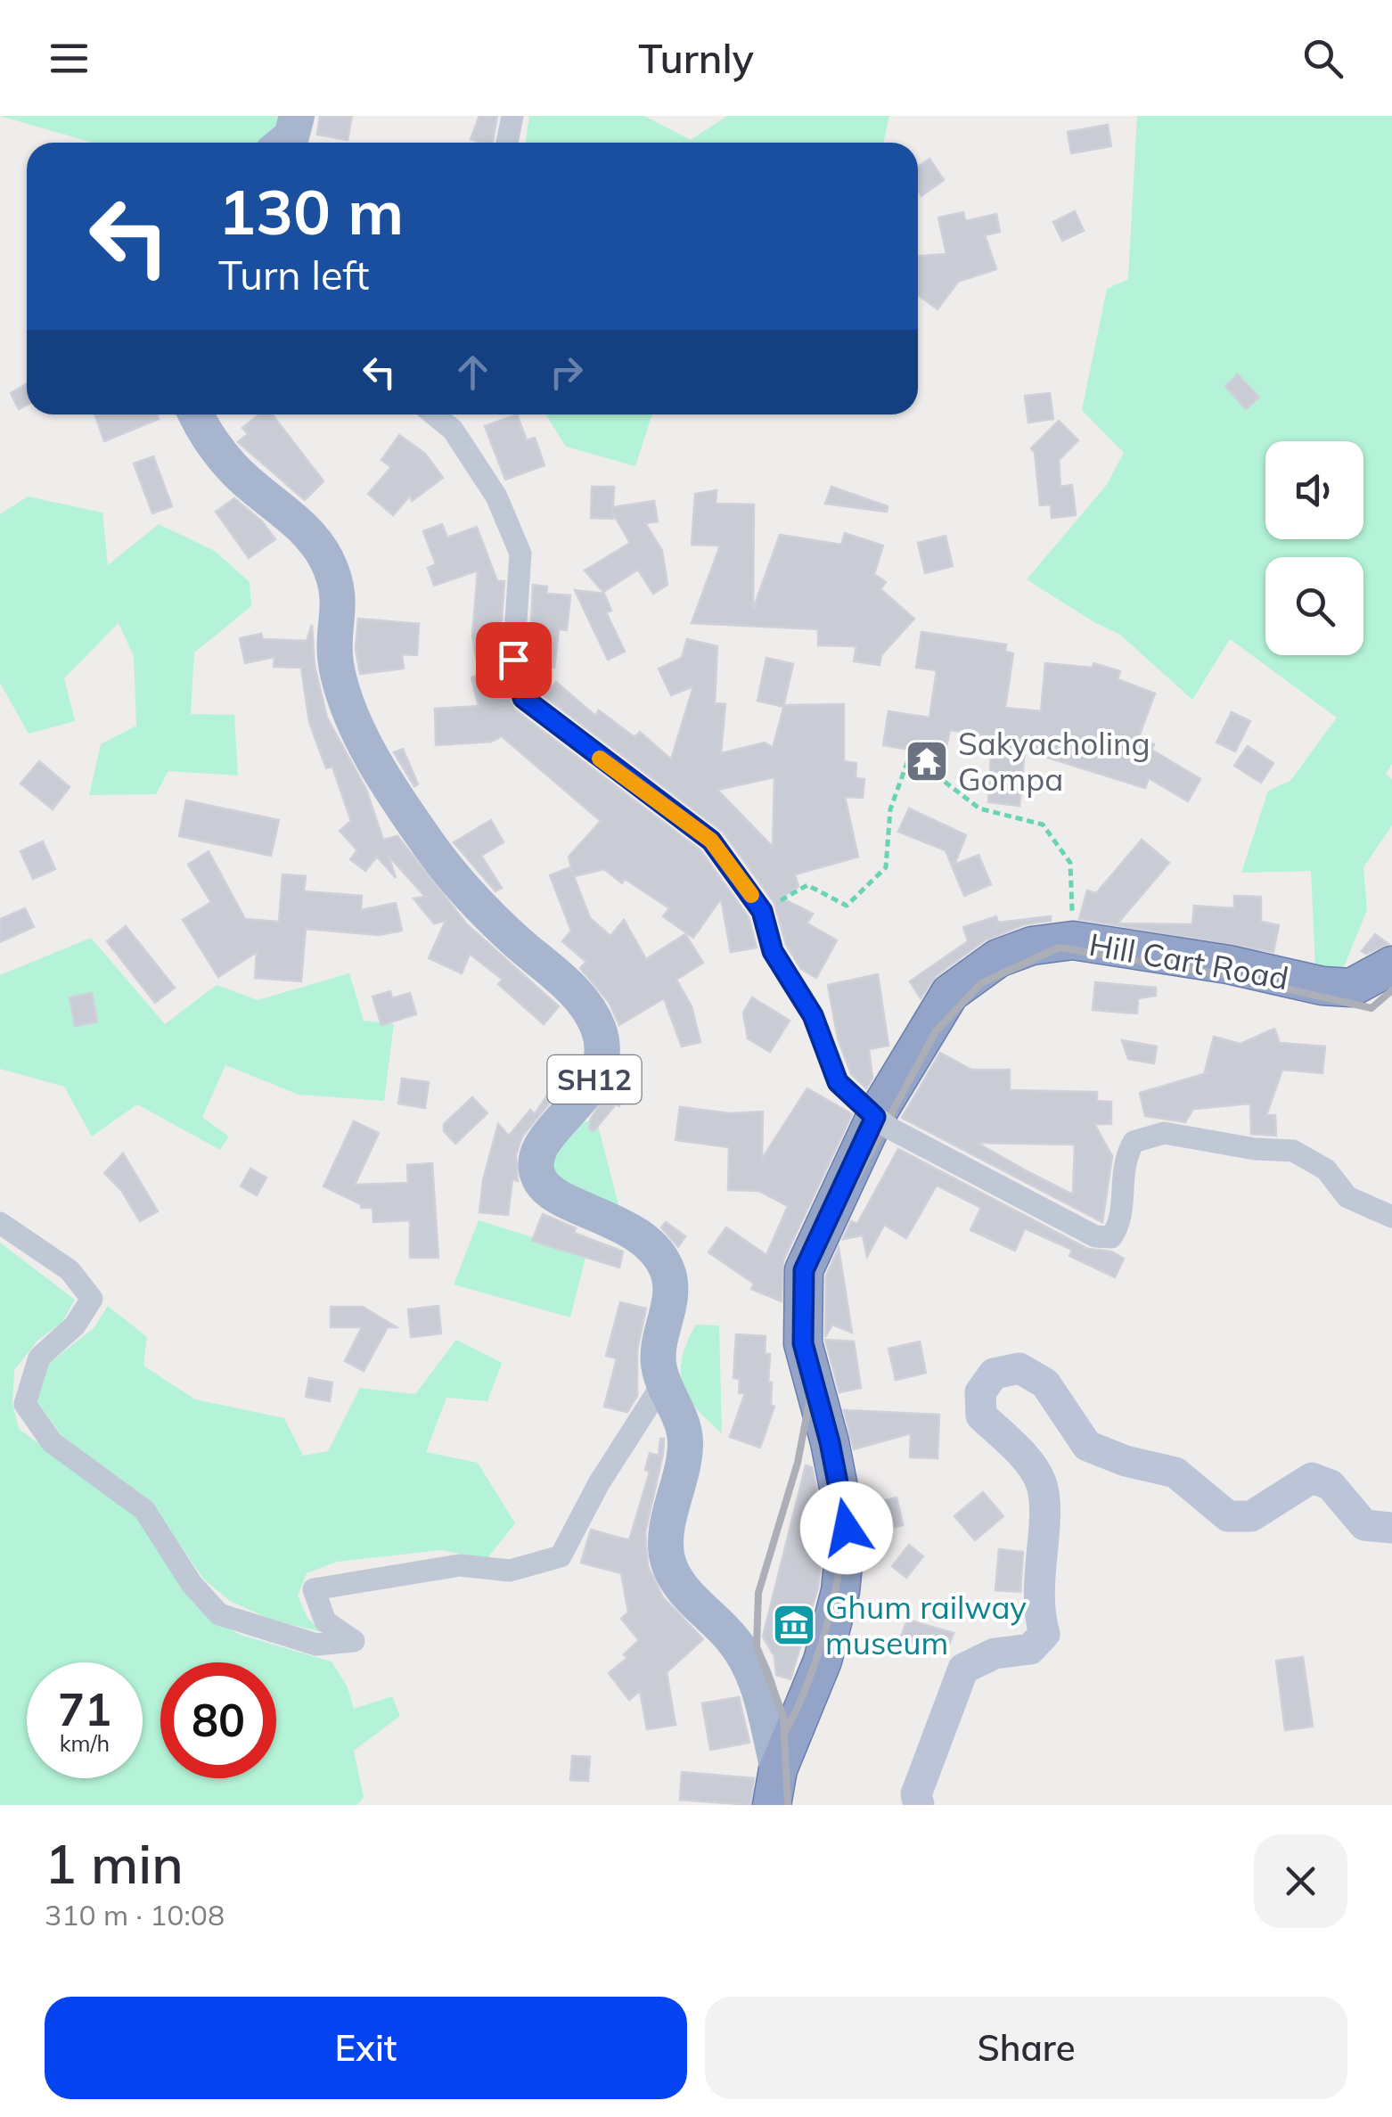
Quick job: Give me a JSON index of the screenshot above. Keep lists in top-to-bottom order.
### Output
{
  "streets": {
    "highway": ["Hill Cart Road"],
    "main road": ["SH12"]
  },
  "crossings": [
    ["Hill Cart Road", "SH12"]
  ],
  "places": {
    "temple": ["Sakyacholing Gompa"],
    "museum": ["Ghum railway museum"]
  },
  "page": {
    "header": "Turnly",
    "turn": ["130 m", "Turn left"],
    "speed": "71 km/h",
    "limit": "80",
    "heading": ["1 min", "310 m · 10:08"],
    "buttons": ["Exit", "Share"]
  }
}
